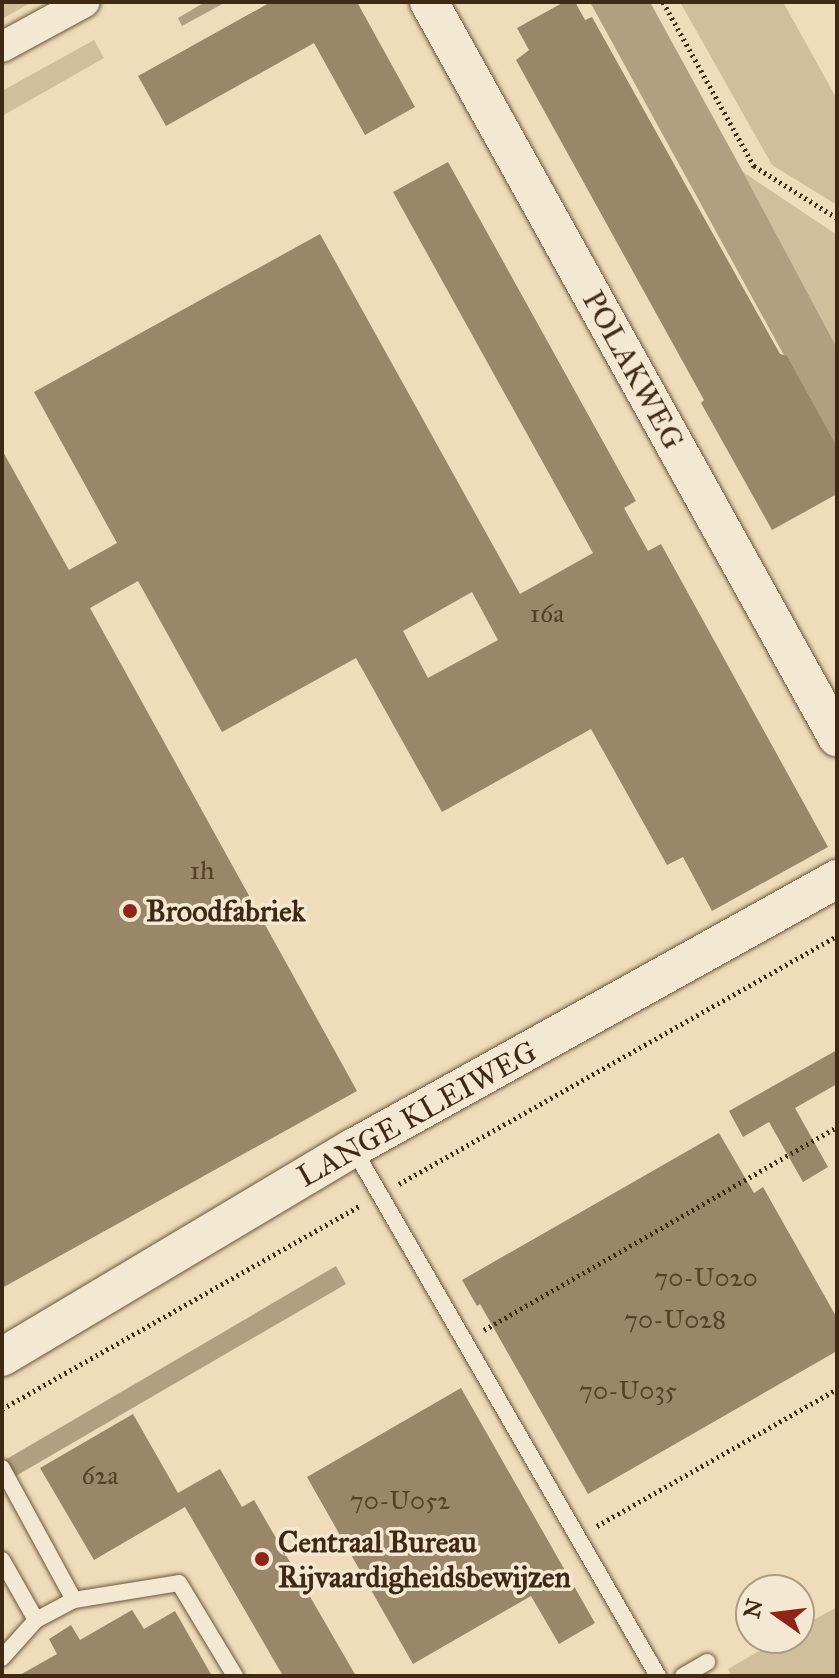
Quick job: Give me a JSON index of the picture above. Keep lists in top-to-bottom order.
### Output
{
  "streets": {
    "street": ["POLAKWEG", "LANGE KLEIWEG"]
  },
  "places": ["Broodfabriek", "Centraal Bureau Rijvaardigheidsbewijzen"],
  "house_numbers": [
    "16a",
    "1h",
    "70-U020",
    "70-U028",
    "70-U035",
    "62a",
    "70-U052"
  ],
  "north": "left"
}
